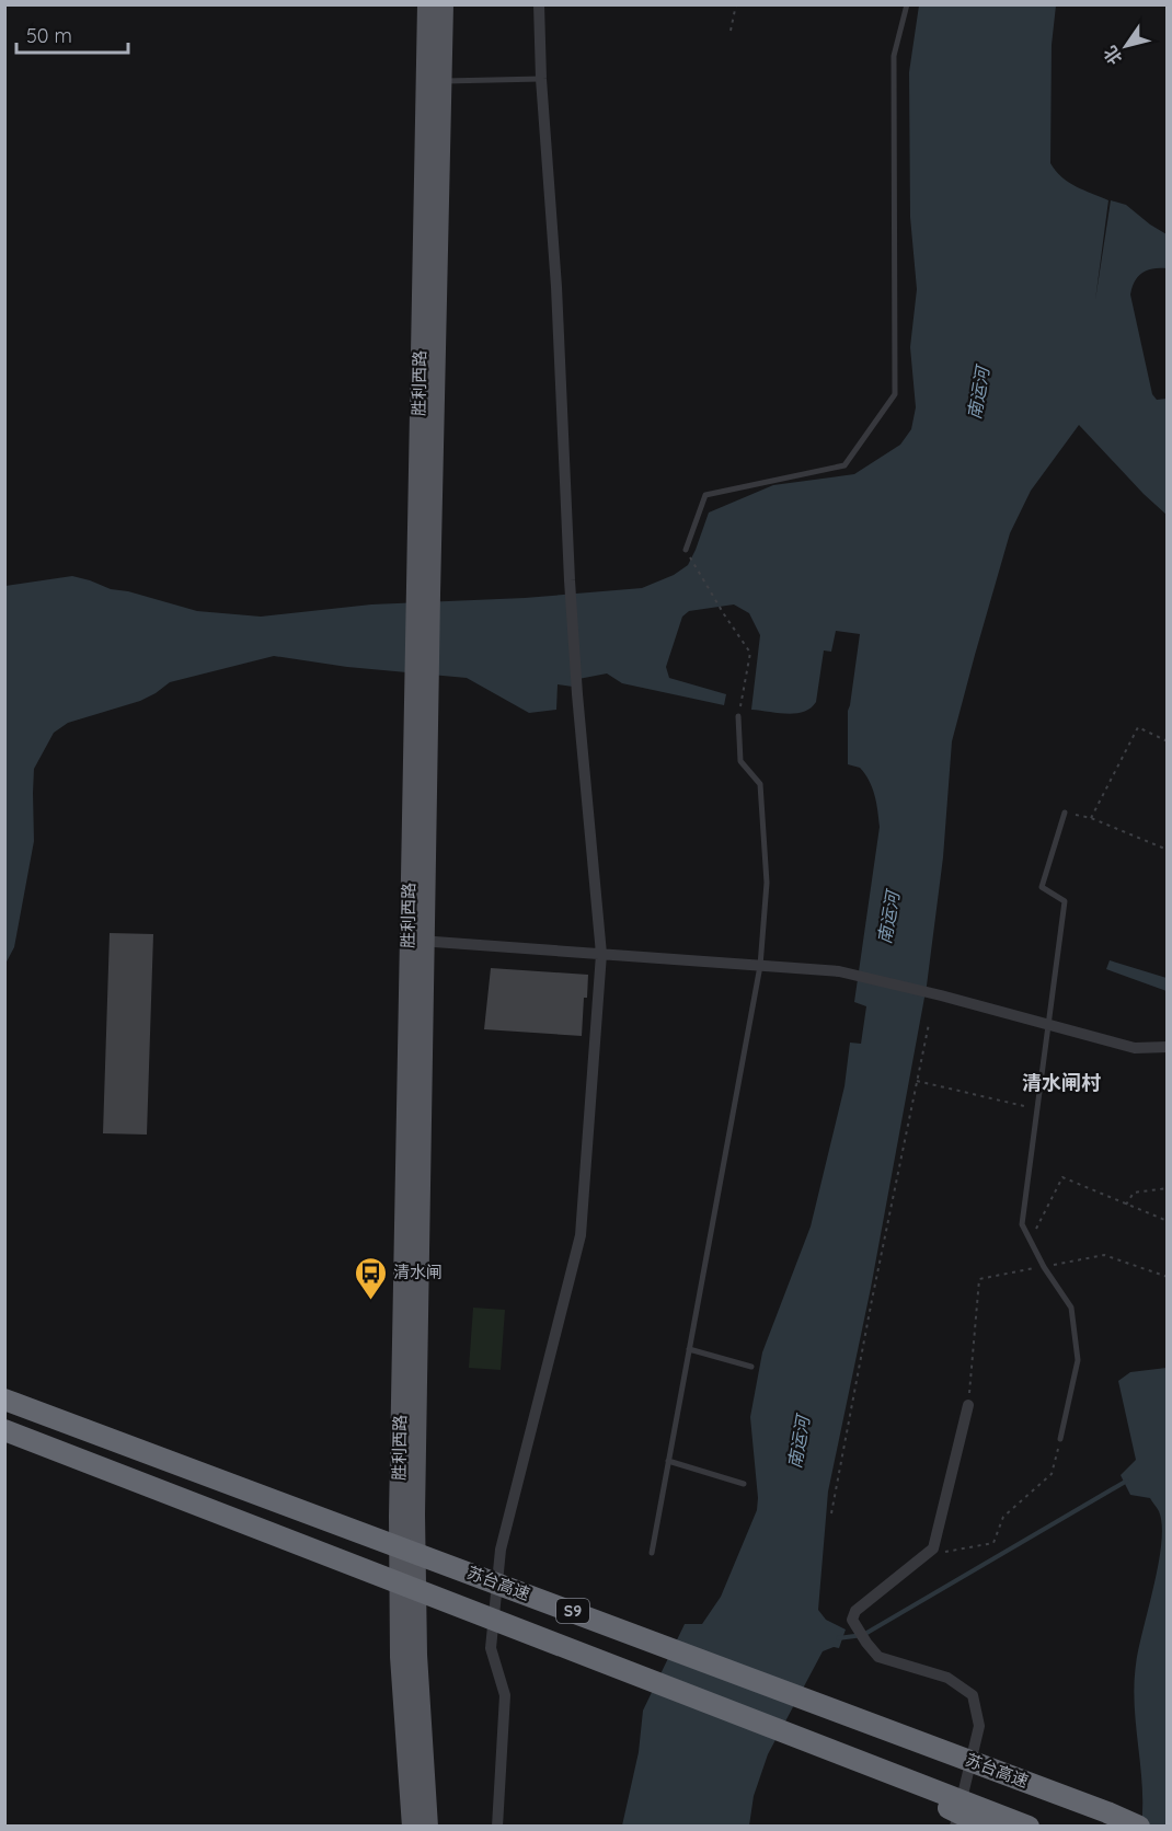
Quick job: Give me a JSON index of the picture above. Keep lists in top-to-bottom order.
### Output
{
  "streets": {
    "highway": ["苏台高速", "S9"],
    "main road": ["胜利西路"]
  },
  "districts": ["清水闸村"],
  "water": ["南运河"],
  "places": {
    "bus stop": ["清水闸"]
  },
  "scale_bar": "50 m",
  "north": "bottom left"
}
